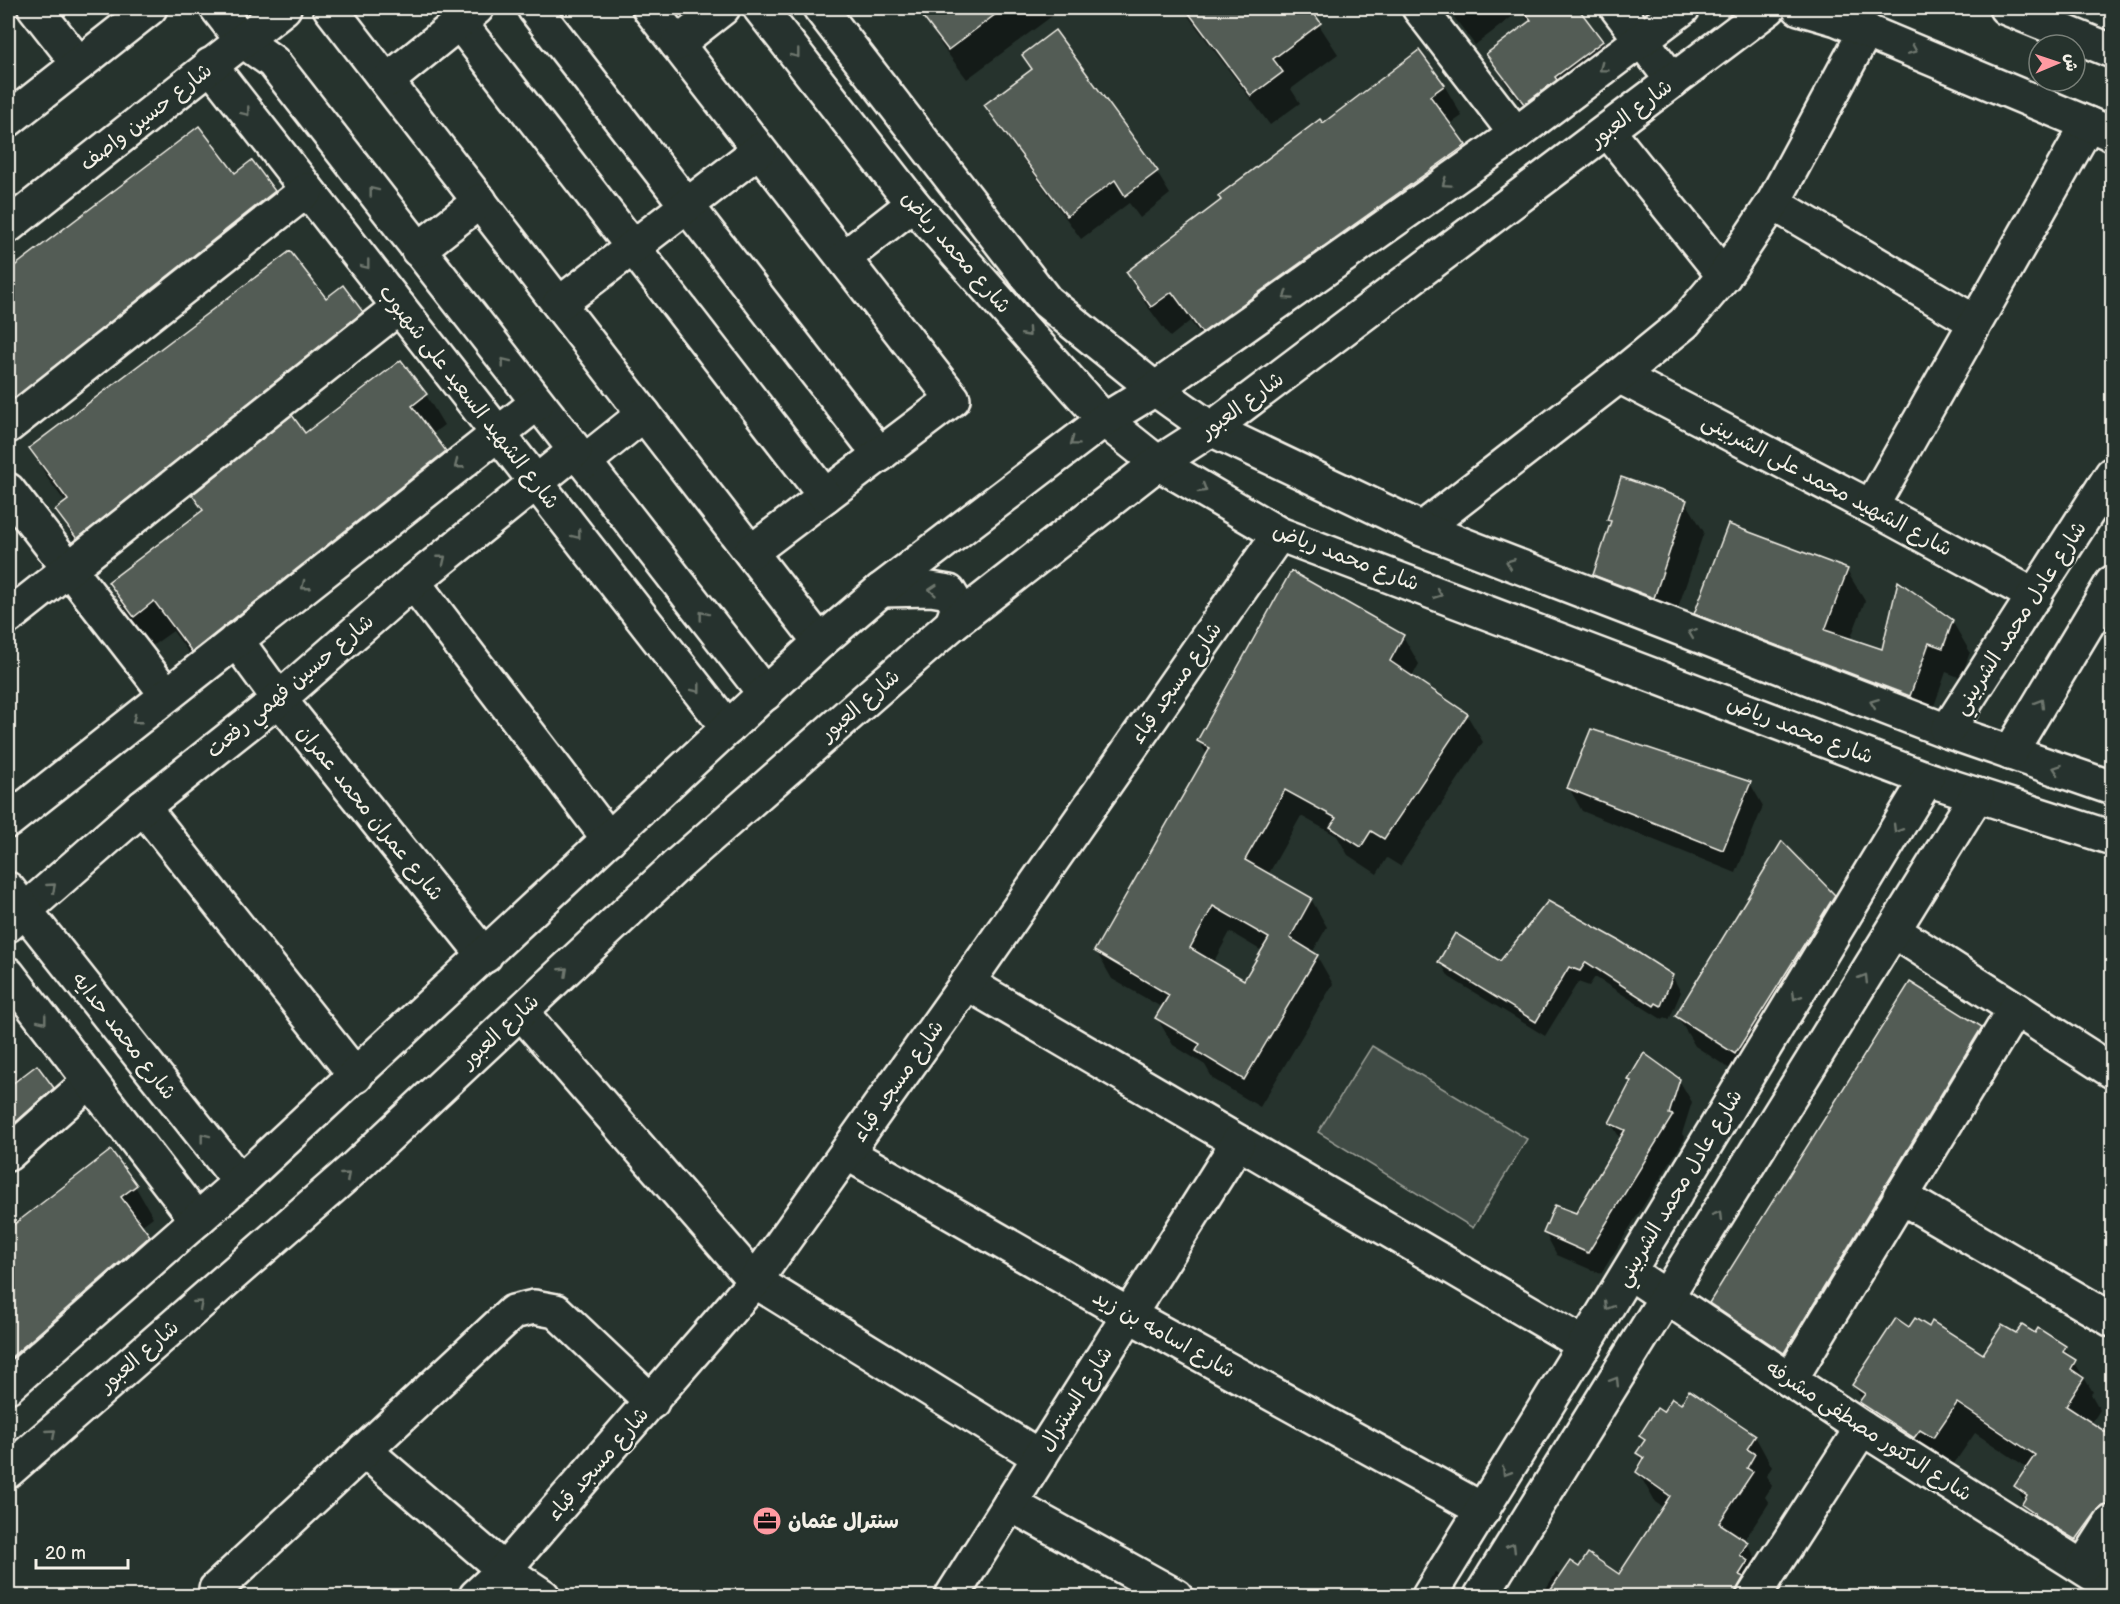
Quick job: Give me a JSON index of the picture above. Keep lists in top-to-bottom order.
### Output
{
  "streets": {
    "street": [
      "شارع العبور",
      "شارع حسين واصف",
      "شارع محمد رياض",
      "شارع الشهيد السعيد على شهبوب",
      "شارع الشهيد محمد على الشربينى",
      "شارع عادل محمد الشربيني",
      "شارع مسجد قباء",
      "شارع حسين فهمي رفعت",
      "شارع عمران محمد عمران",
      "شارع محمد حدايه",
      "شارع اسامه بن زيد",
      "شارع السنترال",
      "شارع الدكتور مصطفى مشرفه"
    ]
  },
  "crossings": [
    ["شارع العبور", "شارع محمد رياض"],
    ["شارع حسين واصف", "شارع الشهيد السعيد على شهبوب"],
    ["شارع محمد رياض", "شارع عادل محمد الشربيني"],
    ["شارع محمد رياض", "شارع مسجد قباء"],
    ["شارع الشهيد السعيد على شهبوب", "شارع حسين فهمي رفعت"],
    ["شارع الشهيد محمد على الشربينى", "شارع عادل محمد الشربيني"],
    ["شارع عادل محمد الشربيني", "شارع اسامه بن زيد"],
    ["شارع عادل محمد الشربيني", "شارع الدكتور مصطفى مشرفه"],
    ["شارع مسجد قباء", "شارع اسامه بن زيد"],
    ["شارع حسين فهمي رفعت", "شارع عمران محمد عمران"],
    ["شارع حسين فهمي رفعت", "شارع محمد حدايه"],
    ["شارع اسامه بن زيد", "شارع السنترال"]
  ],
  "places": {
    "office": ["سنترال عثمان"]
  },
  "scale_bar": "20 m",
  "north": "right"
}
